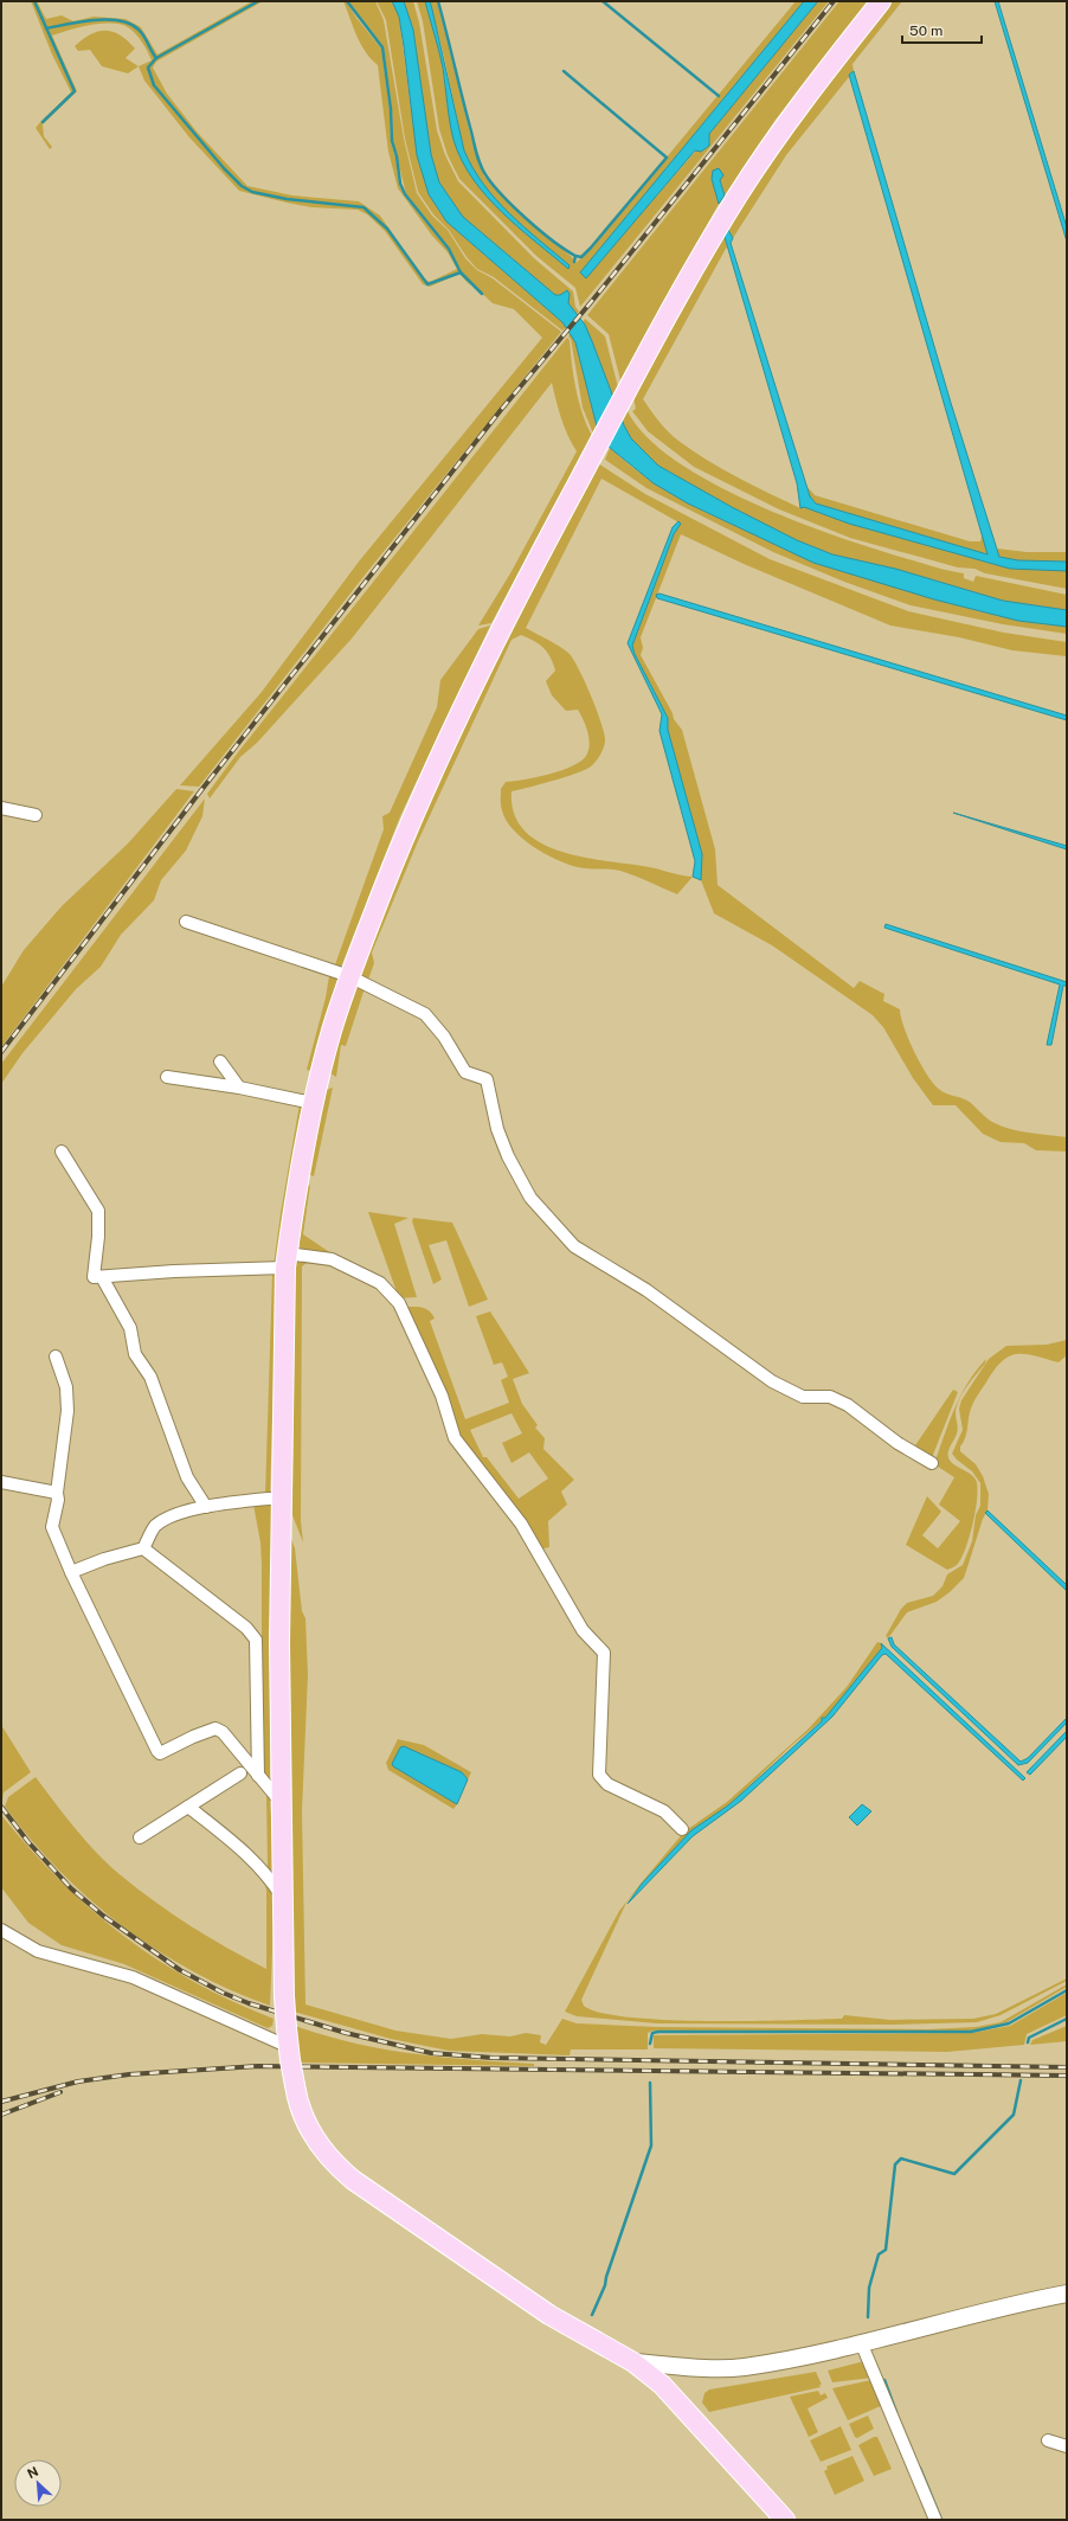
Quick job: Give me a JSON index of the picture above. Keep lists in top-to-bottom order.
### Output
{
  "scale_bar": "50 m",
  "north": "top left"
}
